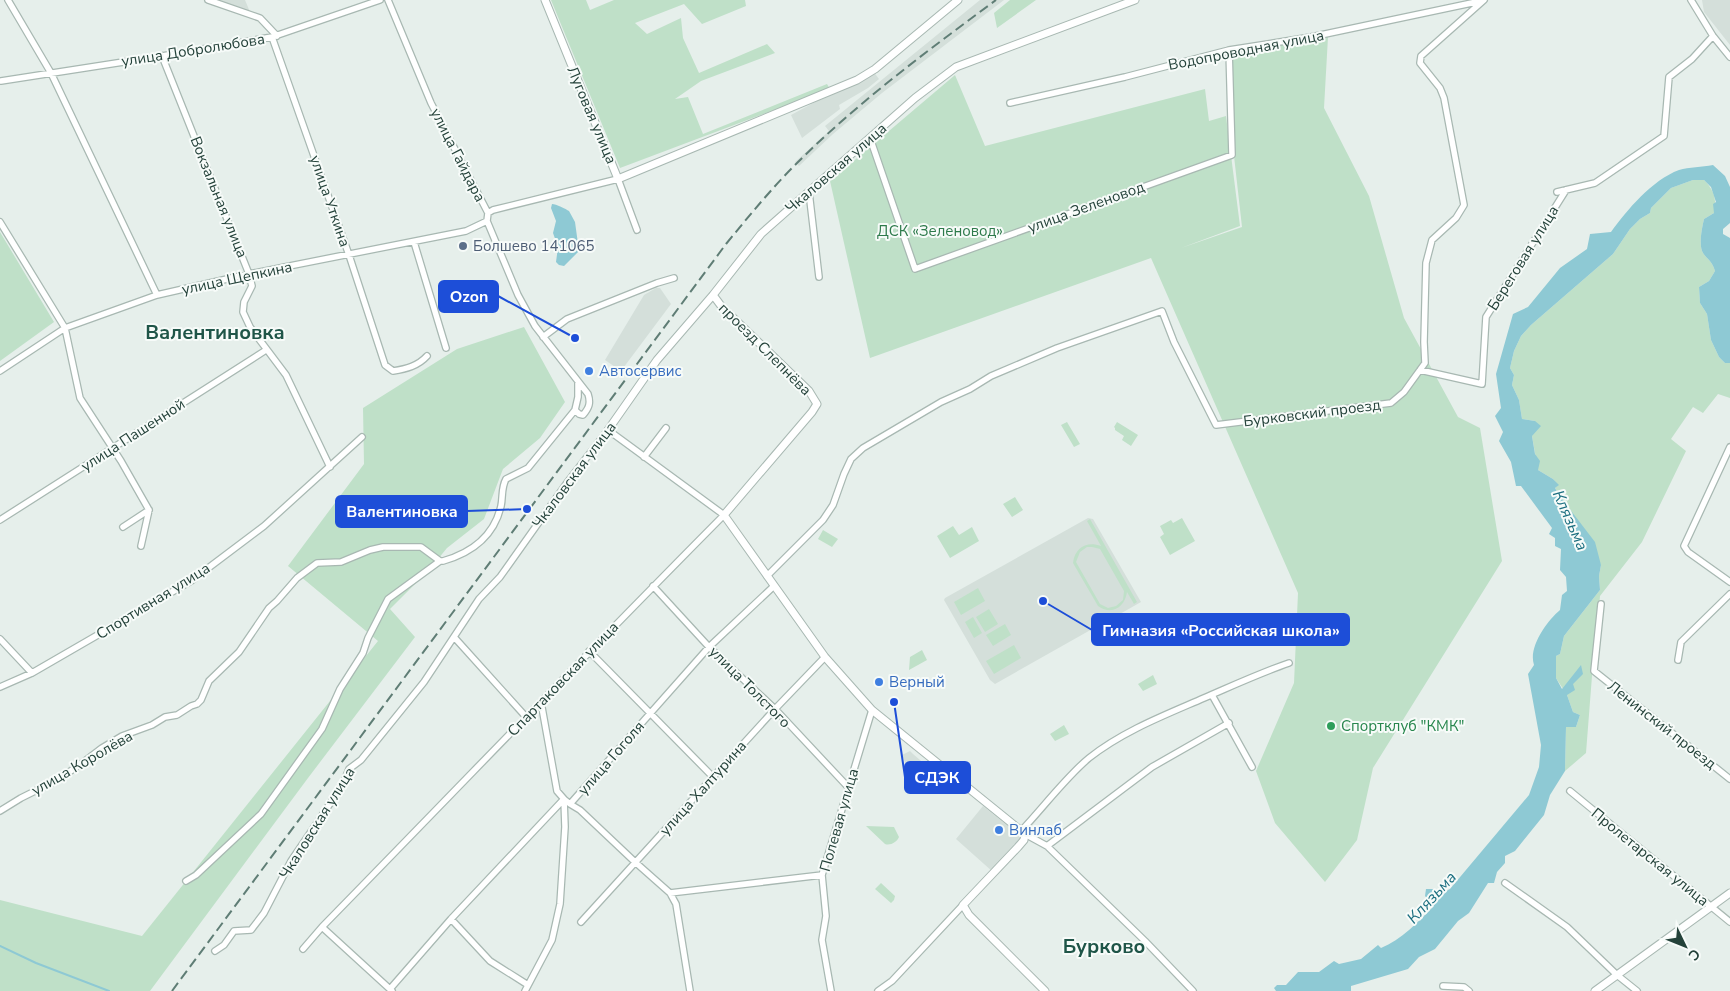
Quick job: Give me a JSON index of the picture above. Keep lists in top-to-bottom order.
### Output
{
  "streets": {
    "street": [
      "улица Добролюбова",
      "Водопроводная улица",
      "Луговая улица",
      "улица Гайдара",
      "Чкаловская улица",
      "Вокзальная улица",
      "улица Уткина",
      "улица Зеленовод",
      "Береговая улица",
      "улица Щепкина",
      "проезд Слепнёва",
      "Бурковский проезд",
      "улица Пашенной",
      "Спортивная улица",
      "Спартаковская улица",
      "улица Толстого",
      "Ленинский проезд",
      "улица Гоголя",
      "улица Королёва",
      "улица Халтурина",
      "Полевая улица",
      "Пролетарская улица"
    ]
  },
  "crossings": [
    ["улица Добролюбова", "Вокзальная улица"],
    ["улица Добролюбова", "улица Уткина"],
    ["Водопроводная улица", "улица Зеленовод"],
    ["Водопроводная улица", "Бурковский проезд"],
    ["улица Гайдара", "улица Щепкина"],
    ["Чкаловская улица", "улица Зеленовод"],
    ["Чкаловская улица", "проезд Слепнёва"],
    ["Вокзальная улица", "улица Щепкина"],
    ["Вокзальная улица", "улица Пашенной"],
    ["Вокзальная улица", "Спортивная улица"],
    ["улица Уткина", "улица Щепкина"],
    ["Береговая улица", "Бурковский проезд"],
    ["проезд Слепнёва", "Спартаковская улица"],
    ["Спартаковская улица", "улица Толстого"],
    ["улица Толстого", "улица Гоголя"],
    ["улица Толстого", "улица Халтурина"],
    ["улица Толстого", "Полевая улица"]
  ],
  "districts": ["Валентиновка", "Бурково"],
  "water": ["Клязьма"],
  "parks": ["ДСК «Зеленовод»"],
  "places": [
    "Болшево 141065",
    "Ozon",
    "Автосервис",
    "Валентиновка",
    "Гимназия «Российская школа»",
    "Верный",
    "СДЭК",
    "Спортклуб \"КМК\"",
    "Винлаб"
  ],
  "north": "bottom right"
}
